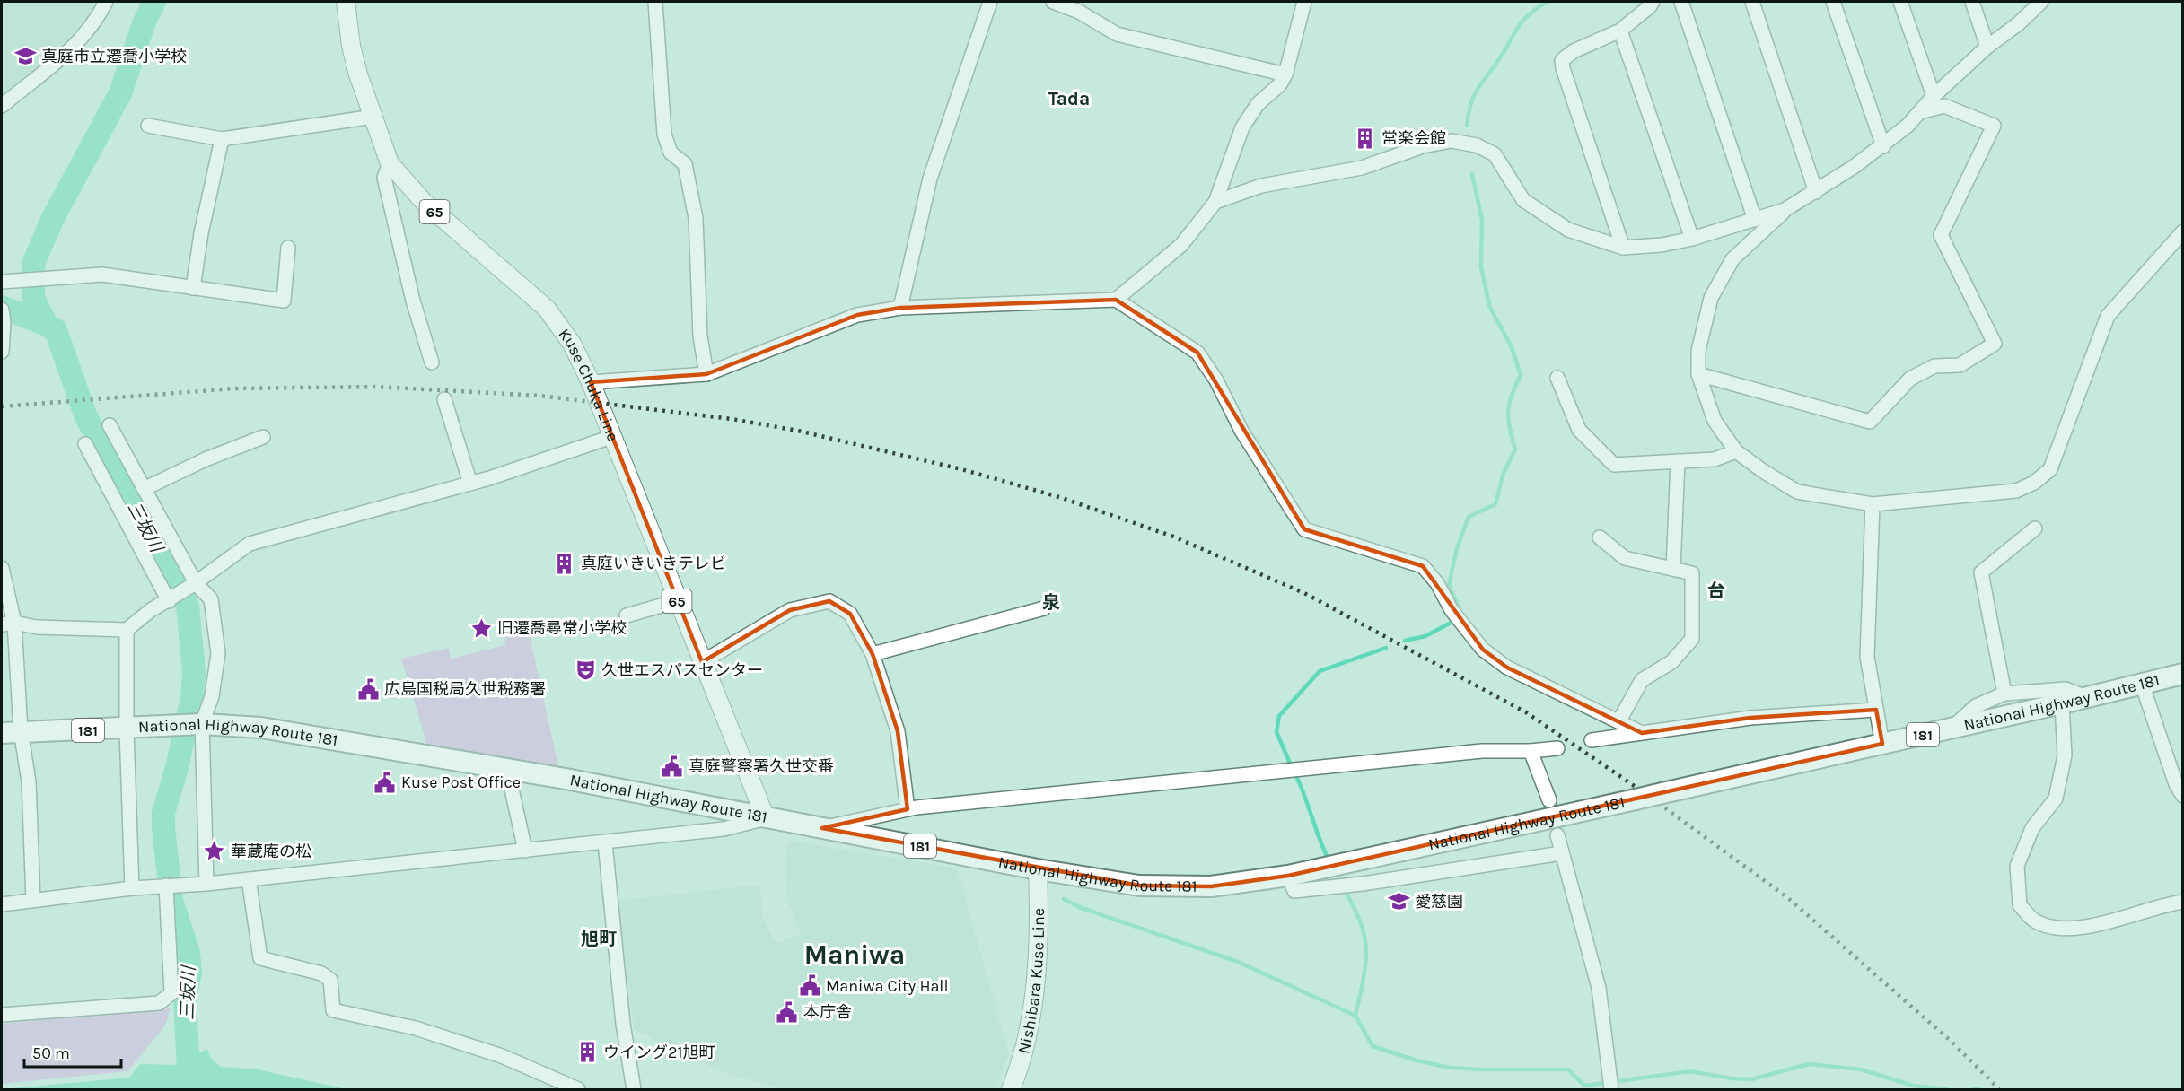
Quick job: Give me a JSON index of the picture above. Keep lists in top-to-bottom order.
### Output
{
  "streets": {
    "highway": ["National Highway Route 181", "181"],
    "main road": ["65", "Kuse Chuka Line", "Nishibara Kuse Line"]
  },
  "crossings": [
    ["Kuse Chuka Line", "National Highway Route 181"],
    ["National Highway Route 181", "Nishibara Kuse Line"]
  ],
  "districts": [
    "Tada",
    "台",
    "泉",
    "旭町",
    "Maniwa"
  ],
  "water": ["三坂川"],
  "places": {
    "school or university": ["真庭市立遷喬小学校", "愛慈園"],
    "building": ["常楽会館", "真庭いきいきテレビ", "ウイング21旭町"],
    "place": ["旧遷喬尋常小学校", "華蔵庵の松"],
    "theatre": ["久世エスパスセンター"],
    "public building": [
      "広島国税局久世税務署",
      "真庭警察署久世交番",
      "Kuse Post Office",
      "Maniwa City Hall",
      "本庁舎"
    ]
  },
  "scale_bar": "50 m"
}
